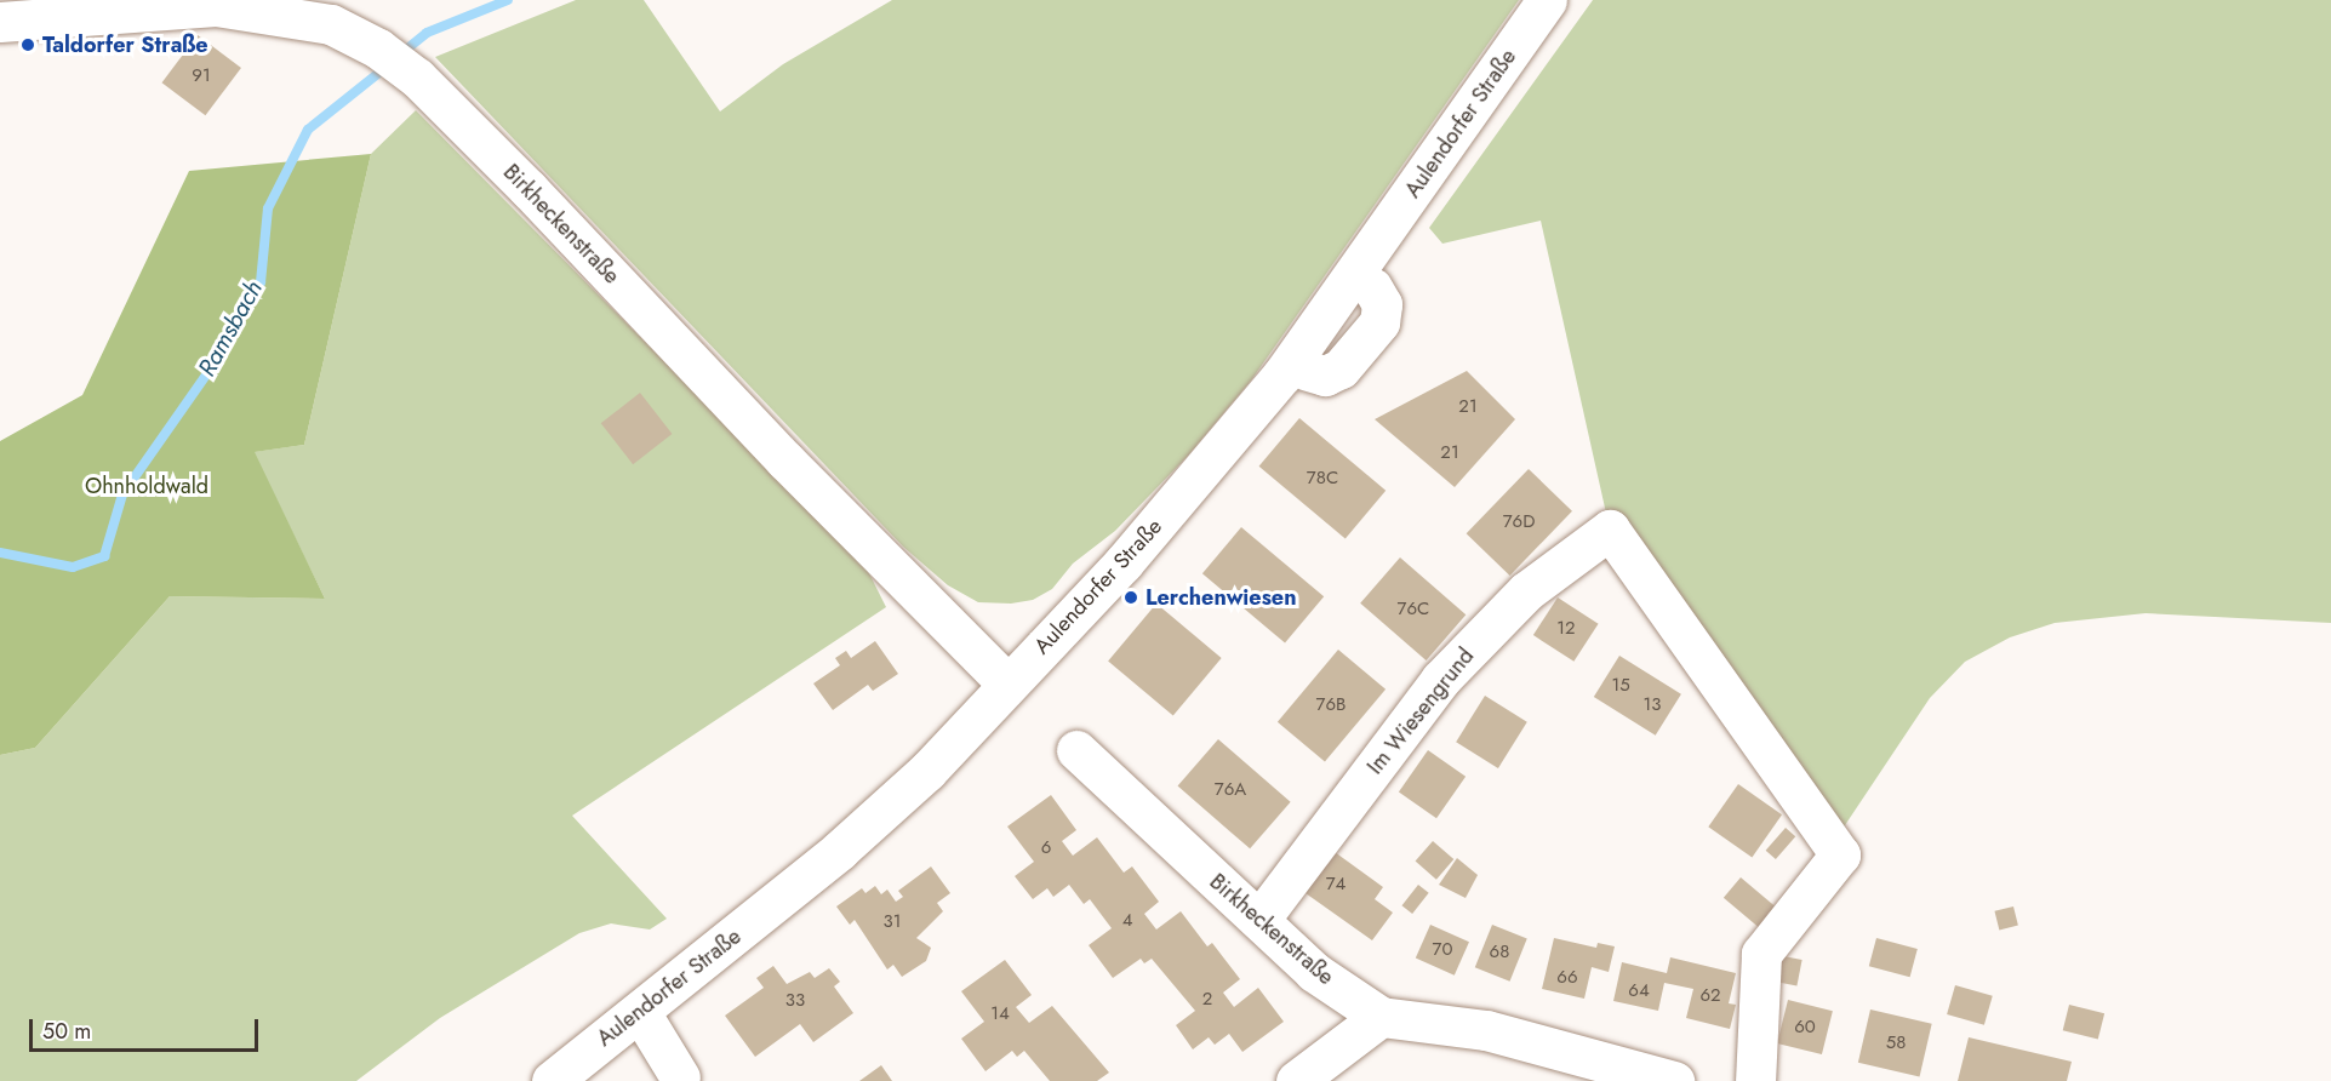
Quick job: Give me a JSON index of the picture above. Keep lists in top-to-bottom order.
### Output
{
  "streets": {
    "street": ["Aulendorfer Straße", "Birkheckenstraße", "Im Wiesengrund"]
  },
  "crossings": [
    ["Aulendorfer Straße", "Birkheckenstraße"],
    ["Birkheckenstraße", "Im Wiesengrund"]
  ],
  "water": ["Ramsbach"],
  "parks": ["Ohnholdwald"],
  "places": ["Taldorfer Straße", "Lerchenwiesen"],
  "house_numbers": [
    "91",
    "21",
    "21",
    "78C",
    "76D",
    "76C",
    "12",
    "15",
    "76B",
    "13",
    "76A",
    "6",
    "74",
    "4",
    "31",
    "70",
    "68",
    "66",
    "64",
    "62",
    "2",
    "33",
    "14",
    "60",
    "58"
  ],
  "scale_bar": "50 m"
}
